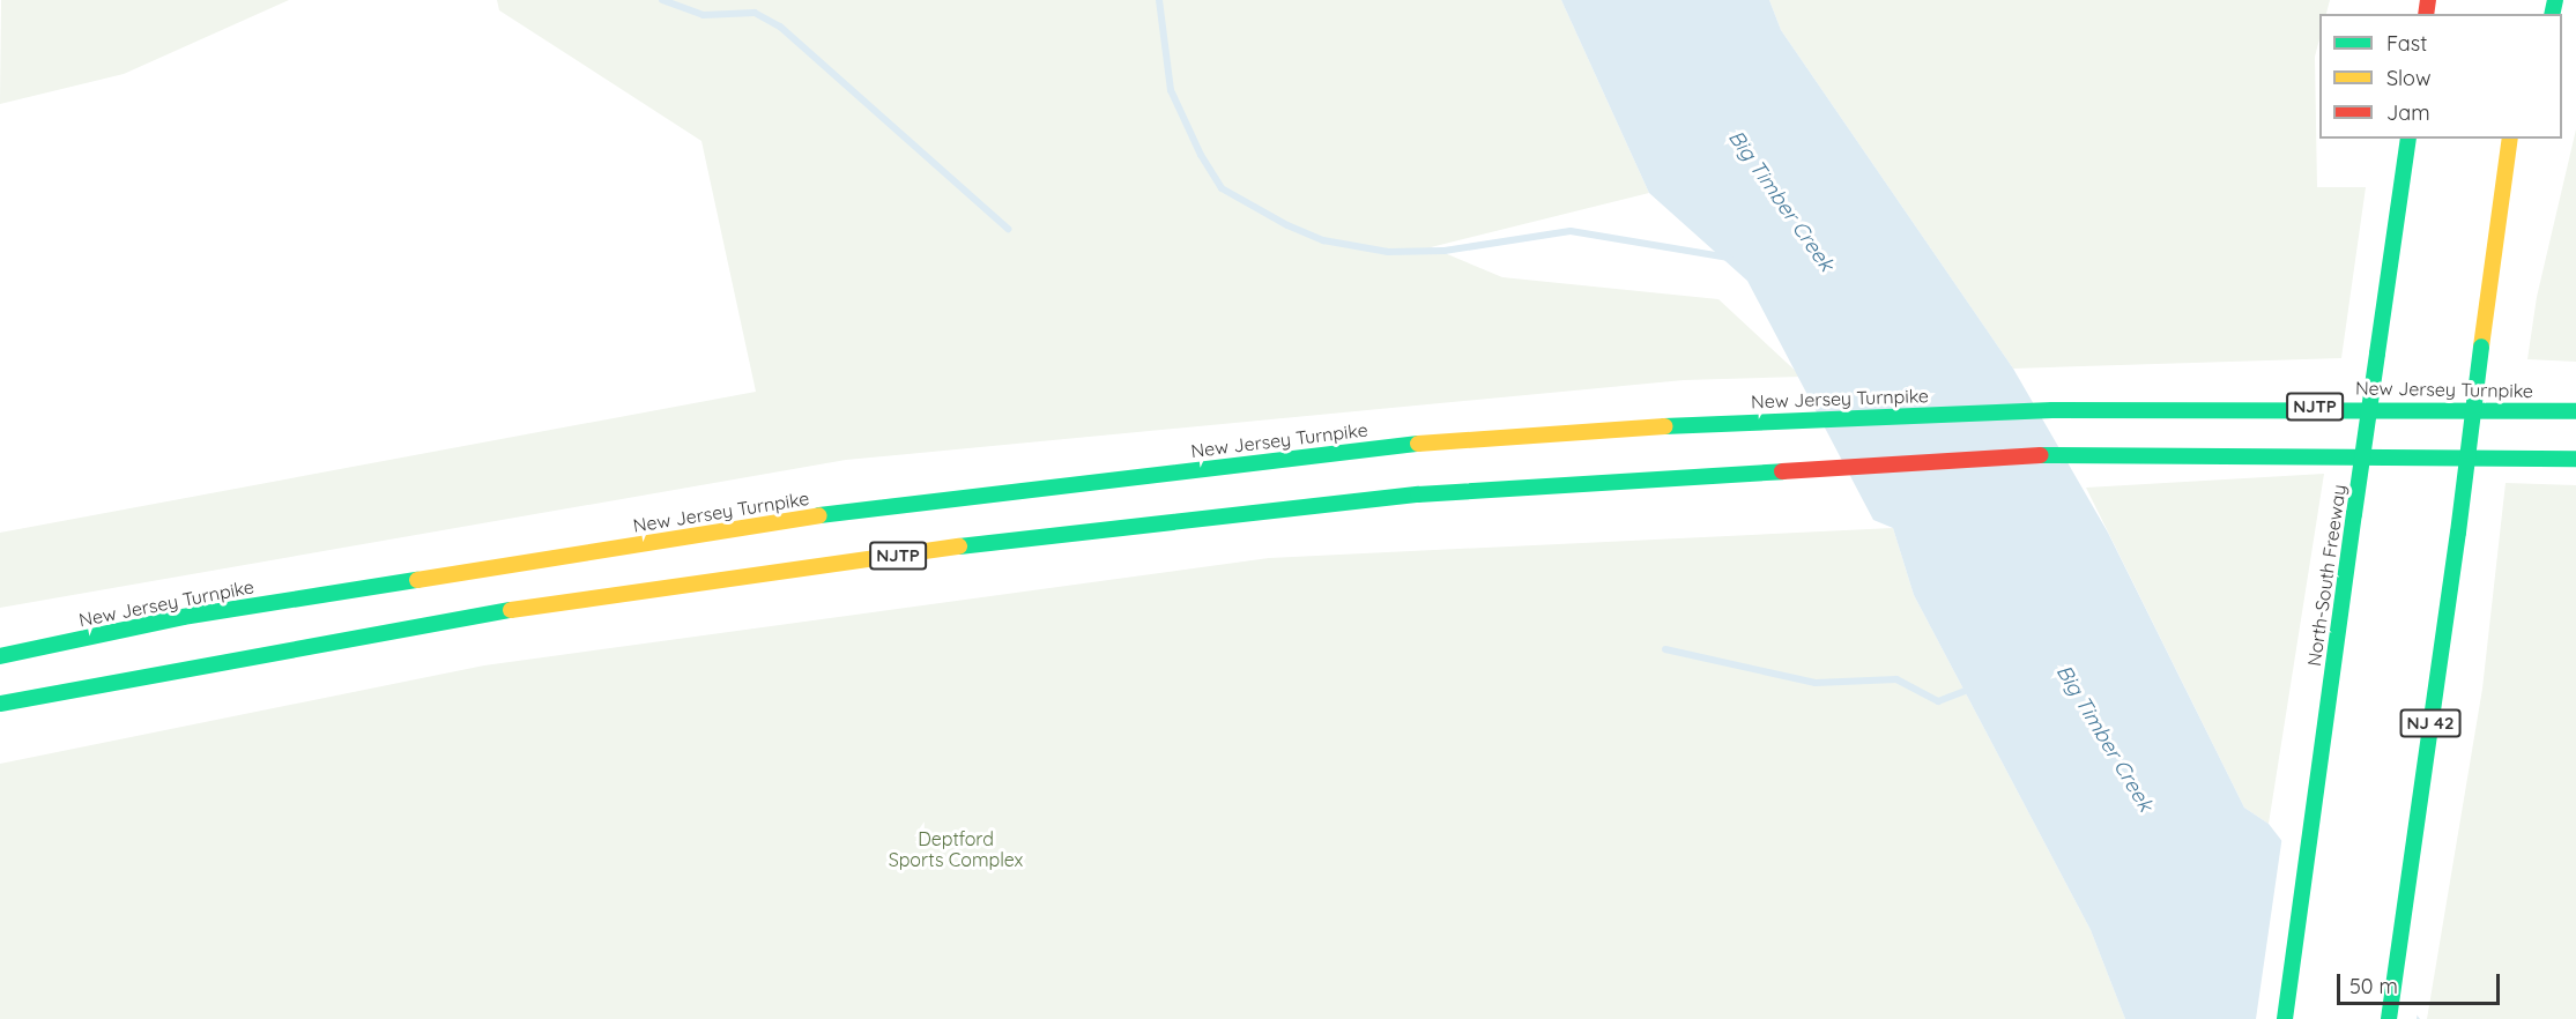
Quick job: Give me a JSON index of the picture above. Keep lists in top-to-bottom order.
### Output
{
  "streets": {
    "highway": [
      "New Jersey Turnpike",
      "NJTP",
      "North-South Freeway",
      "NJ 42"
    ]
  },
  "water": ["Big Timber Creek"],
  "parks": ["Deptford Sports Complex"],
  "legend": ["Fast", "Slow", "Jam"],
  "scale_bar": "50 m"
}
